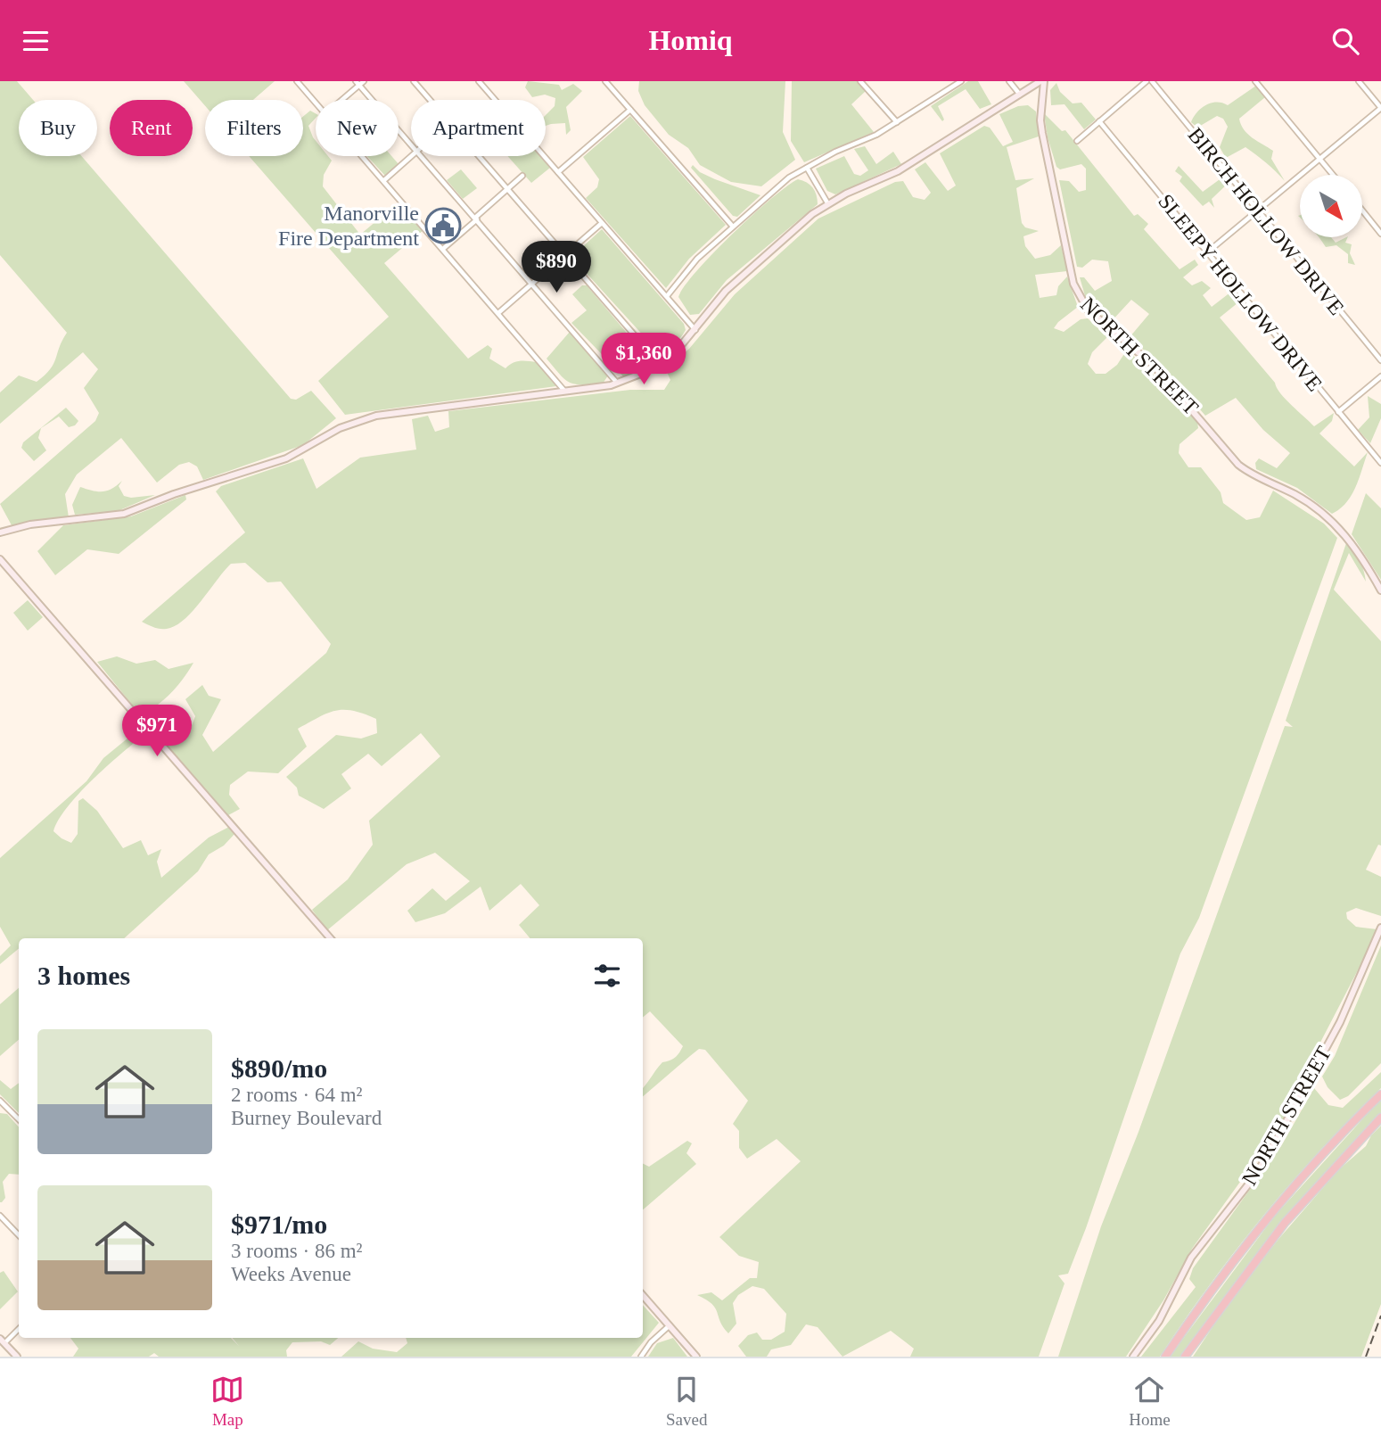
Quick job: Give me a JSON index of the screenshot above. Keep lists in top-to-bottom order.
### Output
{
  "streets": {
    "street": ["BIRCH HOLLOW DRIVE", "SLEEPY HOLLOW DRIVE", "NORTH STREET"]
  },
  "places": {
    "public building": ["Manorville Fire Department"]
  },
  "north": "bottom right",
  "page": {
    "header": "Homiq",
    "chip": [
      "Buy",
      "Rent",
      "Filters",
      "New",
      "Apartment"
    ],
    "price": ["$890", "$1,360", "$971"],
    "heading": "3 homes",
    "list": [
      {
        "name": "$890/mo",
        "note": "2 rooms · 64 m² · Burney Boulevard"
      },
      {
        "name": "$971/mo",
        "note": "3 rooms · 86 m² · Weeks Avenue"
      }
    ],
    "tabs": ["Map", "Saved", "Home"]
  }
}
